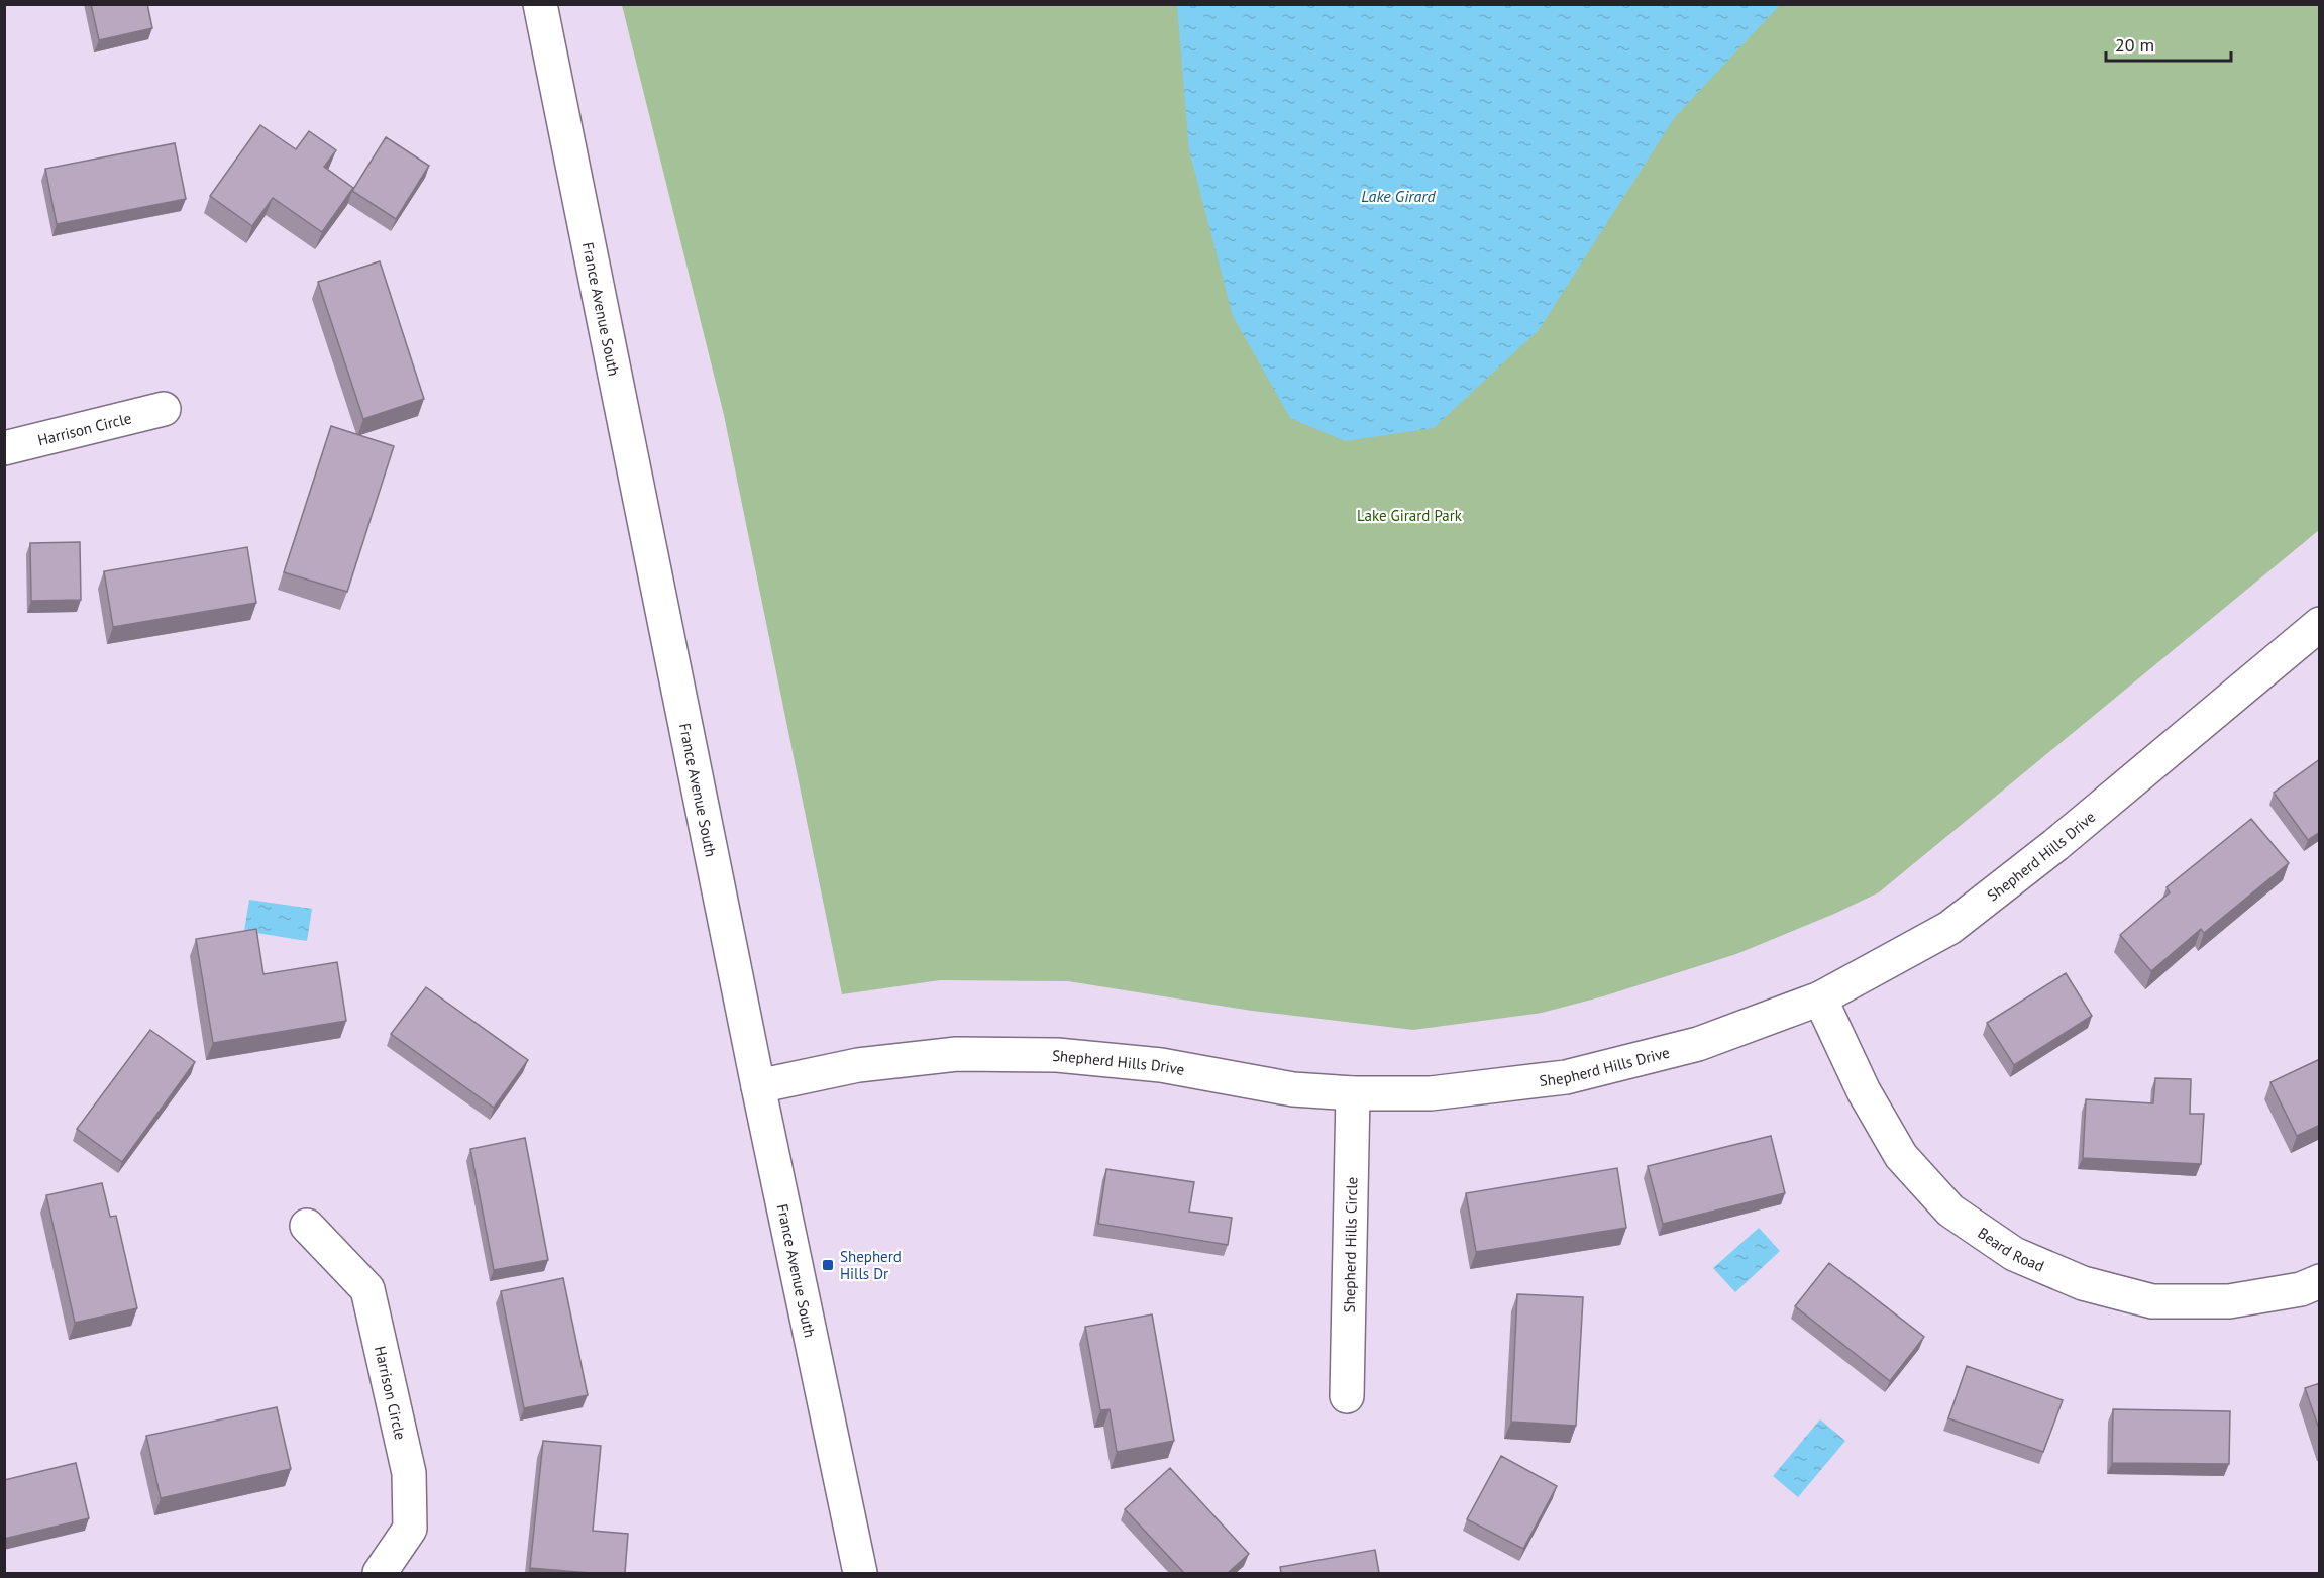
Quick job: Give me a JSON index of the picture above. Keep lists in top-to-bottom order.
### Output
{
  "streets": {
    "street": [
      "France Avenue South",
      "Harrison Circle",
      "Shepherd Hills Drive",
      "Shepherd Hills Circle",
      "Beard Road"
    ]
  },
  "crossings": [
    ["France Avenue South", "Shepherd Hills Drive"],
    ["Shepherd Hills Drive", "Shepherd Hills Circle"],
    ["Shepherd Hills Drive", "Beard Road"]
  ],
  "water": ["Lake Girard"],
  "parks": ["Lake Girard Park"],
  "places": {
    "transit": ["Shepherd Hills Dr"]
  },
  "scale_bar": "20 m"
}
